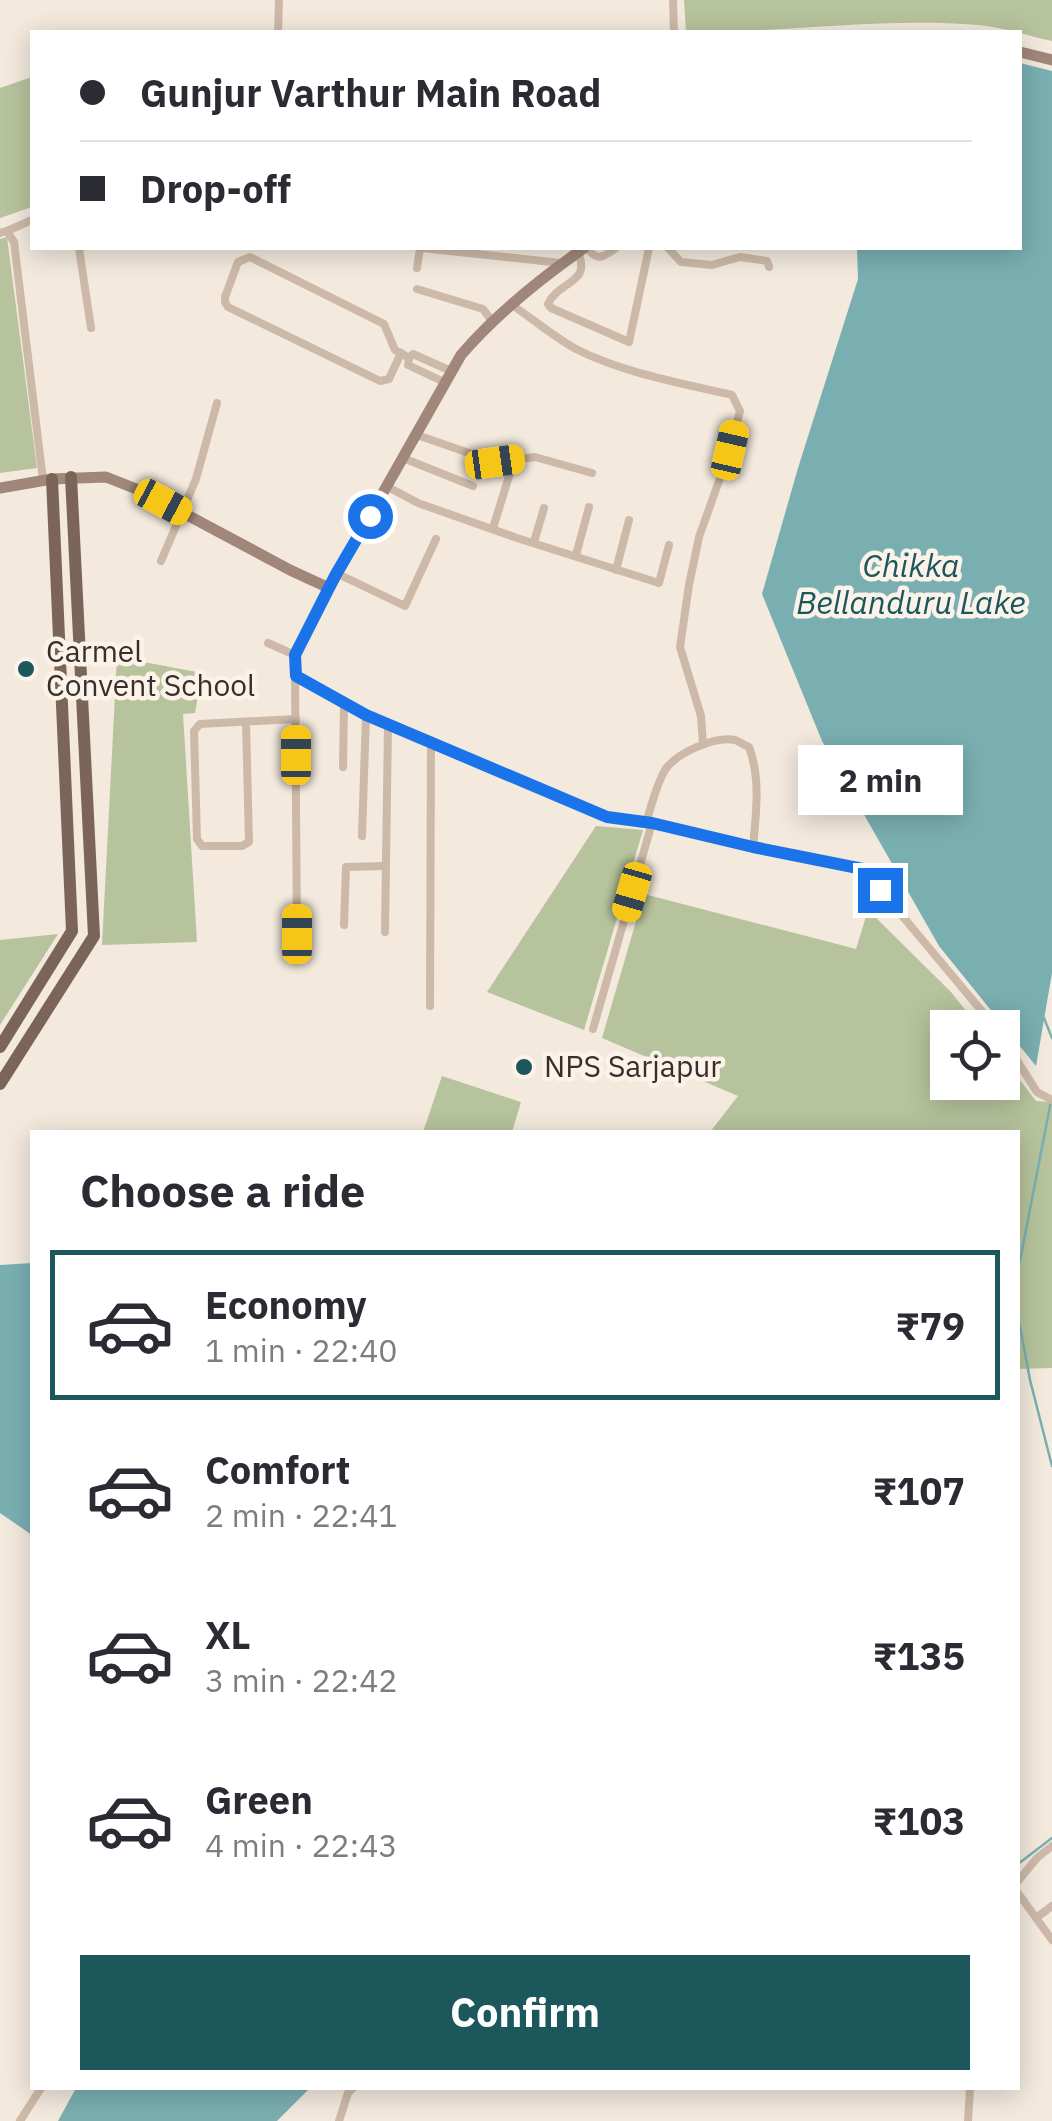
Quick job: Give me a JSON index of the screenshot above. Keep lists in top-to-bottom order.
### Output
{
  "water": ["Chikka Bellanduru Lake"],
  "places": ["Carmel Convent School", "NPS Sarjapur"],
  "page": {
    "banner": ["Gunjur Varthur Main Road", "Drop-off"],
    "bubble": "2 min",
    "heading": "Choose a ride",
    "list": [
      {
        "name": "Economy",
        "note": "1 min · 22:40",
        "value": "₹79"
      },
      {
        "name": "Comfort",
        "note": "2 min · 22:41",
        "value": "₹107"
      },
      {
        "name": "XL",
        "note": "3 min · 22:42",
        "value": "₹135"
      },
      {
        "name": "Green",
        "note": "4 min · 22:43",
        "value": "₹103"
      }
    ],
    "buttons": "Confirm"
  }
}
